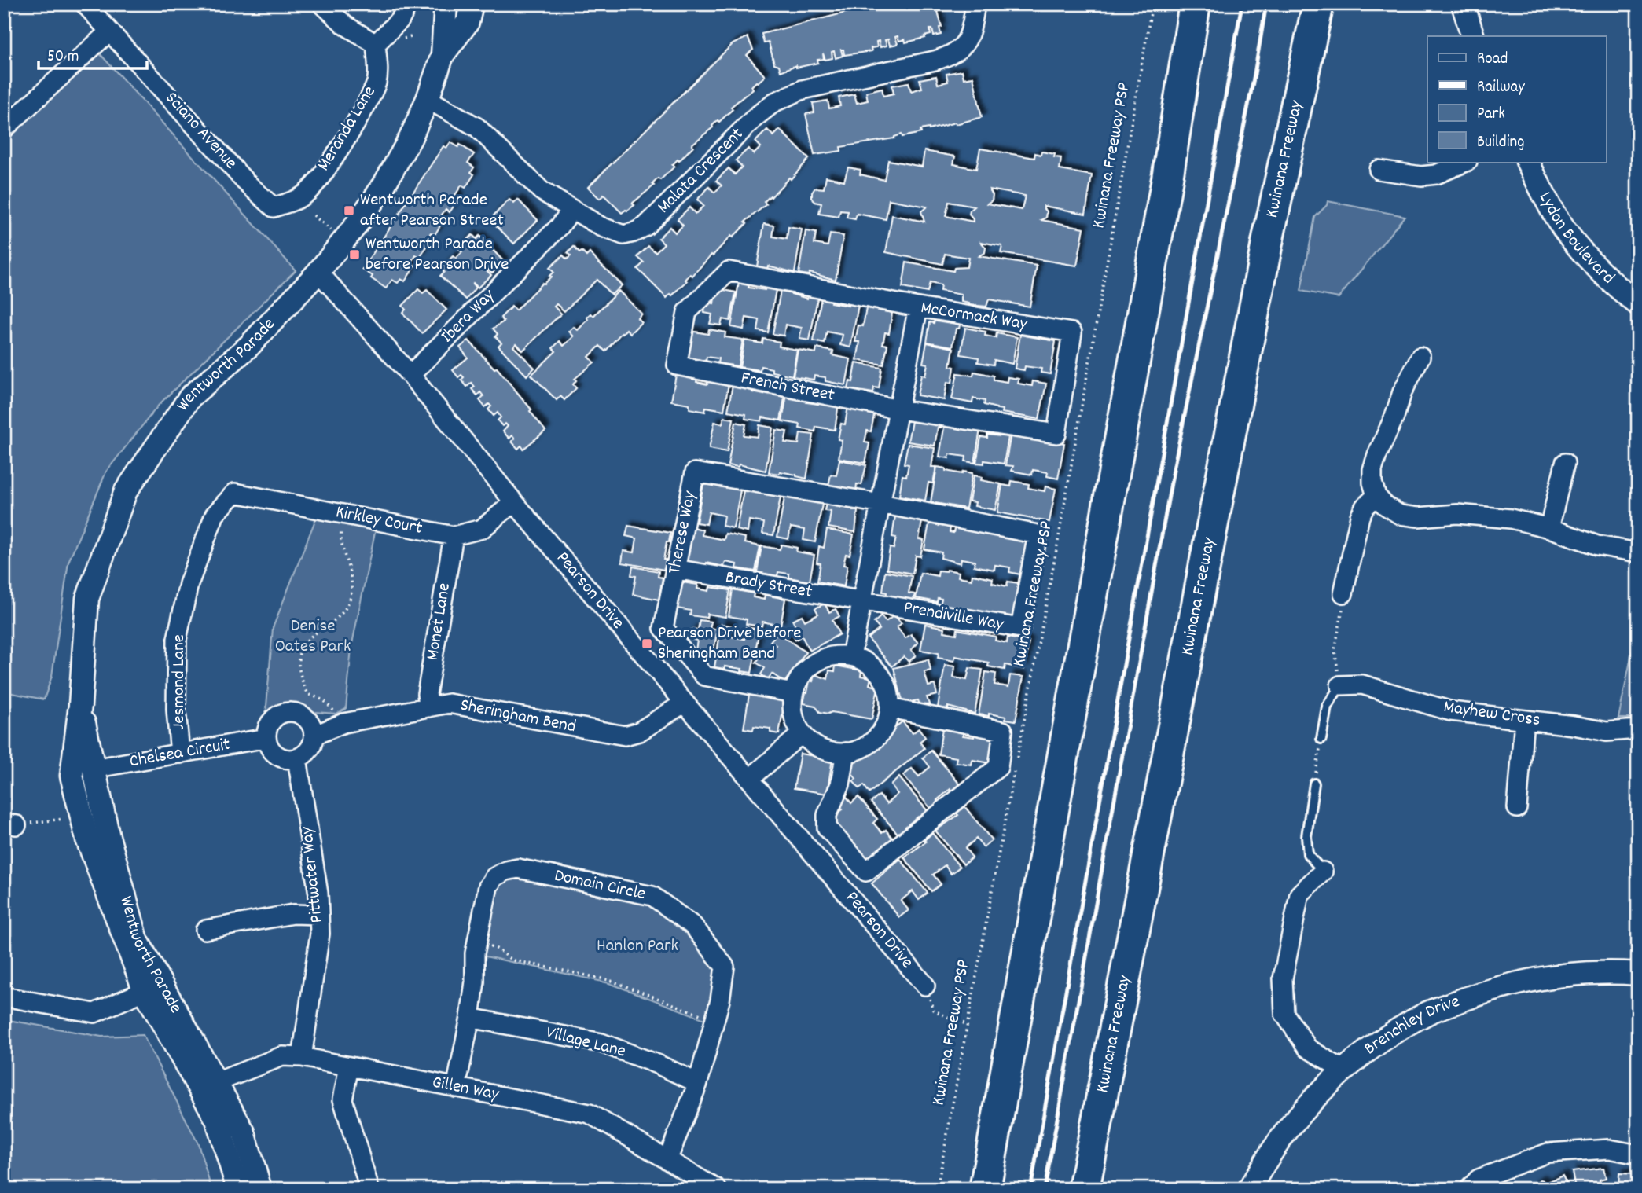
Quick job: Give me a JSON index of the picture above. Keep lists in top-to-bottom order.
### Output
{
  "streets": {
    "highway": ["Kwinana Freeway"],
    "street": [
      "Meranda Lane",
      "Sciano Avenue",
      "Malata Crescent",
      "Lydon Boulevard",
      "Ibera Way",
      "McCormack Way",
      "Wentworth Parade",
      "French Street",
      "Kirkley Court",
      "Therese Way",
      "Brady Street",
      "Pearson Drive",
      "Prendiville Way",
      "Monet Lane",
      "Jesmond Lane",
      "Mayhew Cross",
      "Sheringham Bend",
      "Chelsea Circuit",
      "Pittwater Way",
      "Domain Circle",
      "Brenchley Drive",
      "Village Lane",
      "Gillen Way"
    ],
    "path": ["Kwinana Freeway PSP"]
  },
  "crossings": [
    ["Meranda Lane", "Sciano Avenue"],
    ["Malata Crescent", "Ibera Way"],
    ["Malata Crescent", "Wentworth Parade"],
    ["Ibera Way", "Pearson Drive"],
    ["McCormack Way", "French Street"],
    ["Wentworth Parade", "Pearson Drive"],
    ["Wentworth Parade", "Chelsea Circuit"],
    ["Wentworth Parade", "Gillen Way"],
    ["Kirkley Court", "Pearson Drive"],
    ["Kirkley Court", "Monet Lane"],
    ["Kirkley Court", "Jesmond Lane"],
    ["Therese Way", "Brady Street"],
    ["Therese Way", "Prendiville Way"],
    ["Brady Street", "Prendiville Way"],
    ["Pearson Drive", "Sheringham Bend"],
    ["Monet Lane", "Sheringham Bend"],
    ["Jesmond Lane", "Chelsea Circuit"],
    ["Sheringham Bend", "Chelsea Circuit"],
    ["Sheringham Bend", "Pittwater Way"],
    ["Chelsea Circuit", "Pittwater Way"],
    ["Pittwater Way", "Gillen Way"],
    ["Domain Circle", "Village Lane"],
    ["Domain Circle", "Gillen Way"]
  ],
  "parks": ["Denise Oates Park", "Hanlon Park"],
  "places": {
    "transit": ["Wentworth Parade after Pearson Street", "Wentworth Parade before Pearson Drive", "Pearson Drive before Sheringham Bend"]
  },
  "legend": [
    "Road",
    "Railway",
    "Park",
    "Building"
  ],
  "scale_bar": "50 m"
}
